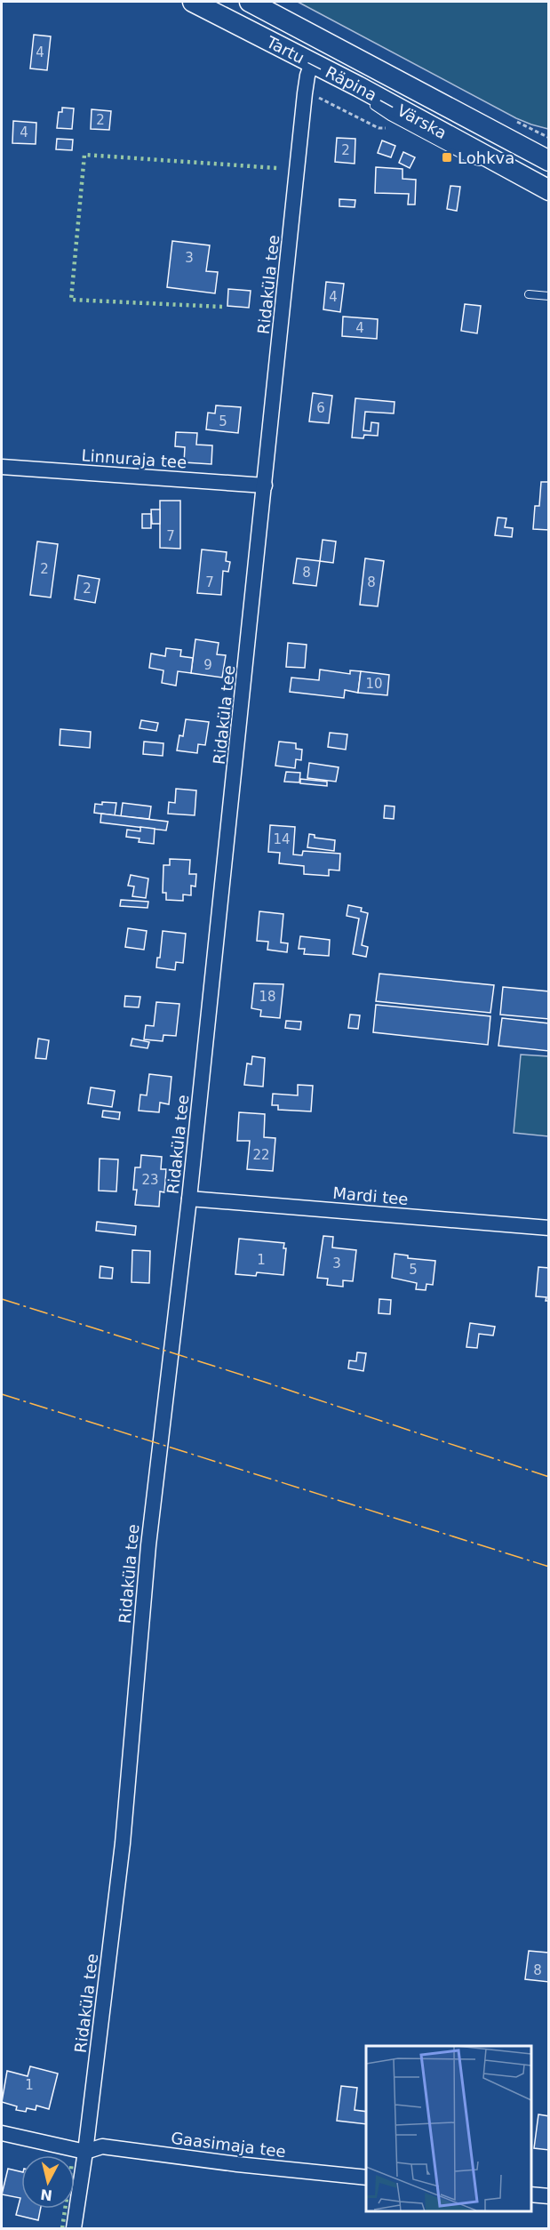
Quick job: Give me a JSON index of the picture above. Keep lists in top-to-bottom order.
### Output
{
  "streets": {
    "main road": ["Tartu — Räpina — Värska"],
    "street": [
      "Ridaküla tee",
      "Linnuraja tee",
      "Mardi tee",
      "Gaasimaja tee"
    ]
  },
  "crossings": [
    ["Tartu — Räpina — Värska", "Ridaküla tee"],
    ["Ridaküla tee", "Linnuraja tee"],
    ["Ridaküla tee", "Mardi tee"],
    ["Ridaküla tee", "Gaasimaja tee"]
  ],
  "places": {
    "transit": ["Lohkva"]
  },
  "house_numbers": [
    "4",
    "2",
    "4",
    "2",
    "3",
    "4",
    "4",
    "6",
    "5",
    "7",
    "2",
    "8",
    "7",
    "8",
    "2",
    "9",
    "10",
    "14",
    "18",
    "22",
    "23",
    "1",
    "3",
    "5",
    "8",
    "1"
  ],
  "north": "bottom"
}
